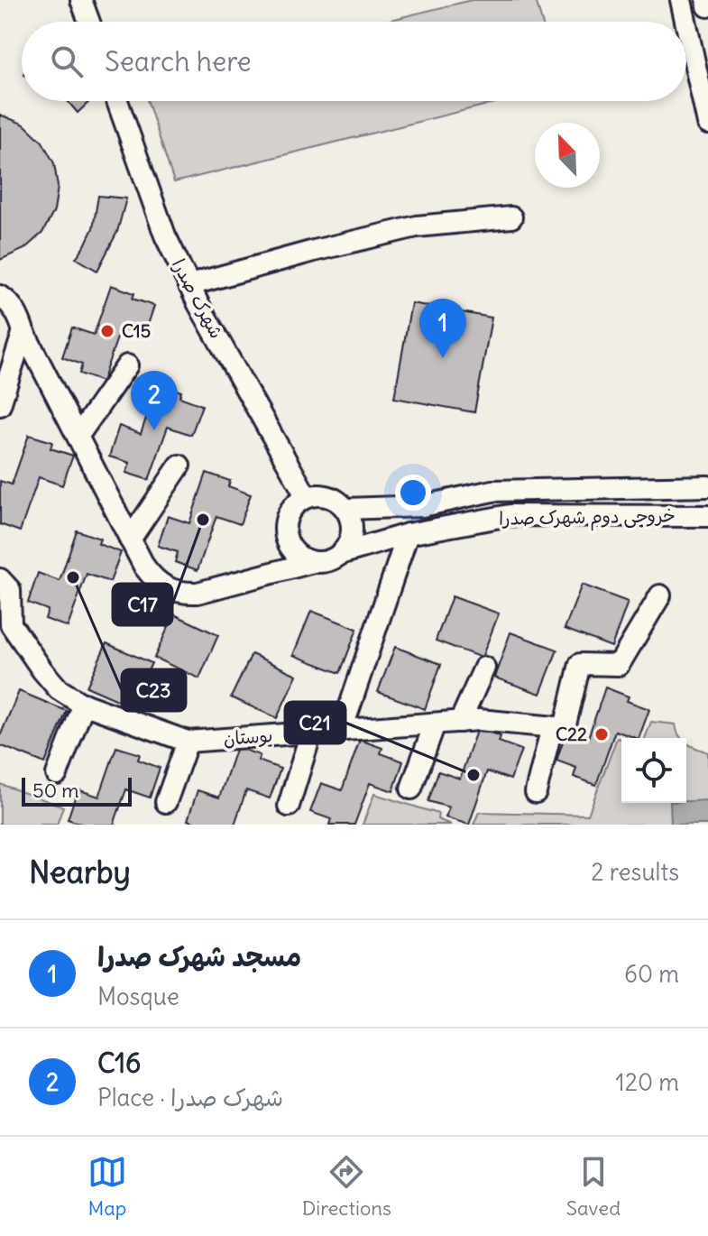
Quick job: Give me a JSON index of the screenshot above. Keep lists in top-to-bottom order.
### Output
{
  "streets": {
    "street": ["شهرک صدرا", "خروجی دوم شهرک صدرا", "بوستان"]
  },
  "crossings": [
    ["شهرک صدرا", "خروجی دوم شهرک صدرا"]
  ],
  "places": [
    "C15",
    "C17",
    "C23",
    "C22",
    "C21"
  ],
  "scale_bar": "50 m",
  "north": "top left",
  "page": {
    "search": "Search here",
    "pins": ["1", "2"],
    "scale": "50 m",
    "heading": ["Nearby", "2 results"],
    "list": [
      {
        "mark": "1",
        "name": "مسجد شهرک صدرا",
        "note": "Mosque",
        "value": "60 m"
      },
      {
        "mark": "2",
        "name": "C16",
        "note": "Place · شهرک صدرا",
        "value": "120 m"
      }
    ],
    "nav": ["Map", "Directions", "Saved"]
  }
}
